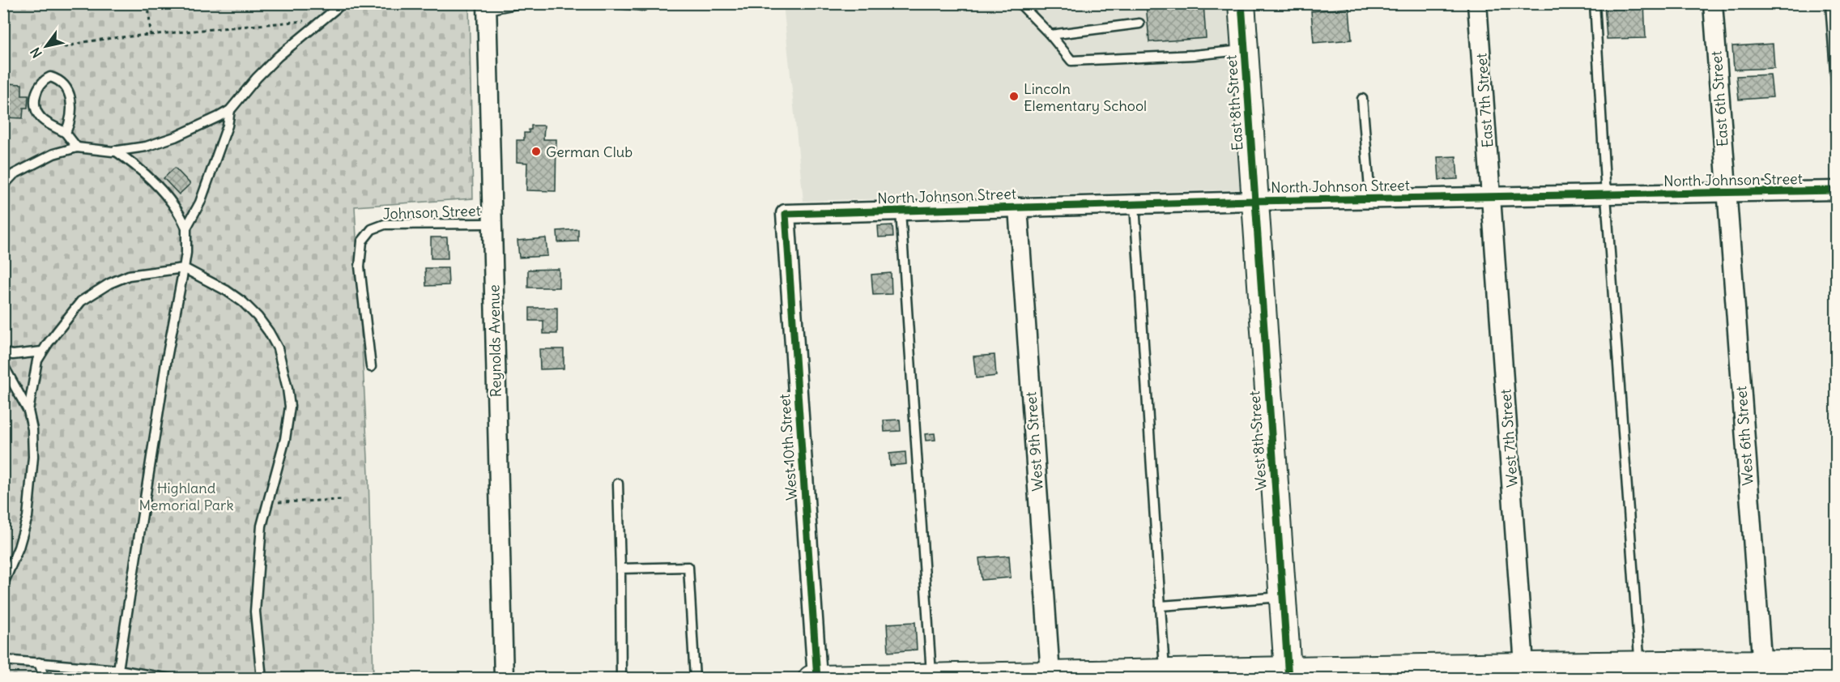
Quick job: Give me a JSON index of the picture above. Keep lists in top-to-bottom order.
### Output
{
  "streets": {
    "street": [
      "East 6th Street",
      "East 7th Street",
      "East 8th Street",
      "North Johnson Street",
      "Reynolds Avenue",
      "West 6th Street",
      "West 7th Street",
      "West 8th Street",
      "West 9th Street",
      "West 10th Street"
    ],
    "lane": ["Johnson Street"]
  },
  "crossings": [
    ["East 6th Street", "North Johnson Street"],
    ["East 6th Street", "West 6th Street"],
    ["East 7th Street", "North Johnson Street"],
    ["East 7th Street", "West 7th Street"],
    ["East 8th Street", "North Johnson Street"],
    ["East 8th Street", "West 8th Street"],
    ["North Johnson Street", "West 6th Street"],
    ["North Johnson Street", "West 7th Street"],
    ["North Johnson Street", "West 8th Street"],
    ["North Johnson Street", "West 9th Street"],
    ["North Johnson Street", "West 10th Street"],
    ["Johnson Street", "Reynolds Avenue"]
  ],
  "parks": ["Highland Memorial Park"],
  "places": ["Lincoln Elementary School", "German Club"],
  "north": "bottom left"
}
